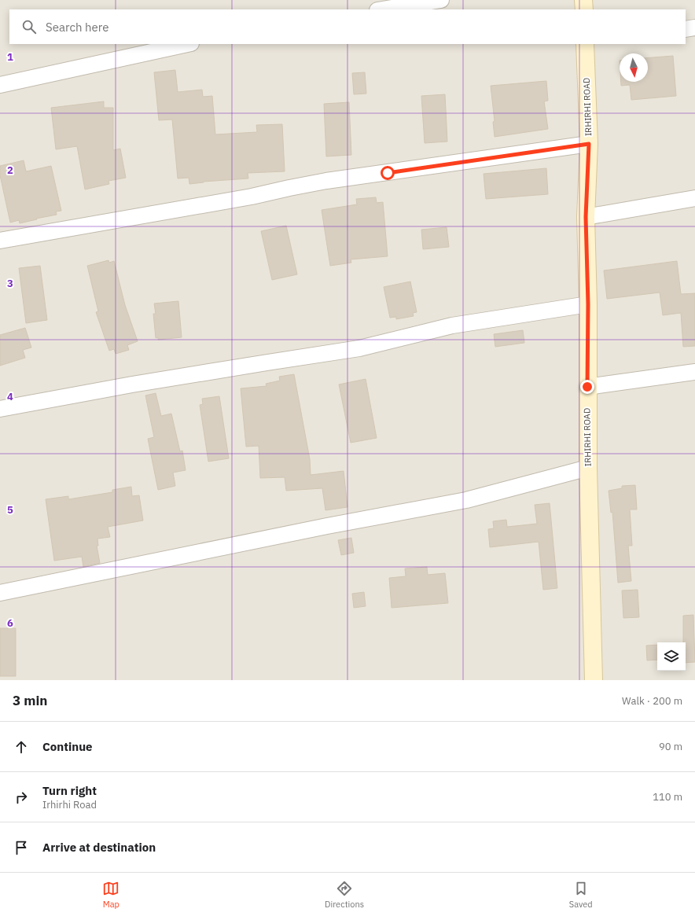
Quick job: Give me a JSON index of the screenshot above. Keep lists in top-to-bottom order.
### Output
{
  "streets": {
    "street": ["IRHIRHI ROAD"]
  },
  "north": "bottom",
  "page": {
    "search": "Search here",
    "heading": ["3 min", "Walk · 200 m"],
    "list": [
      ["Continue", "90 m"],
      ["Turn right", "Irhirhi Road", "110 m"],
      "Arrive at destination"
    ],
    "nav": ["Map", "Directions", "Saved"]
  },
  "grid": {
    "rows": [
      "1",
      "2",
      "3",
      "4",
      "5",
      "6"
    ]
  }
}
